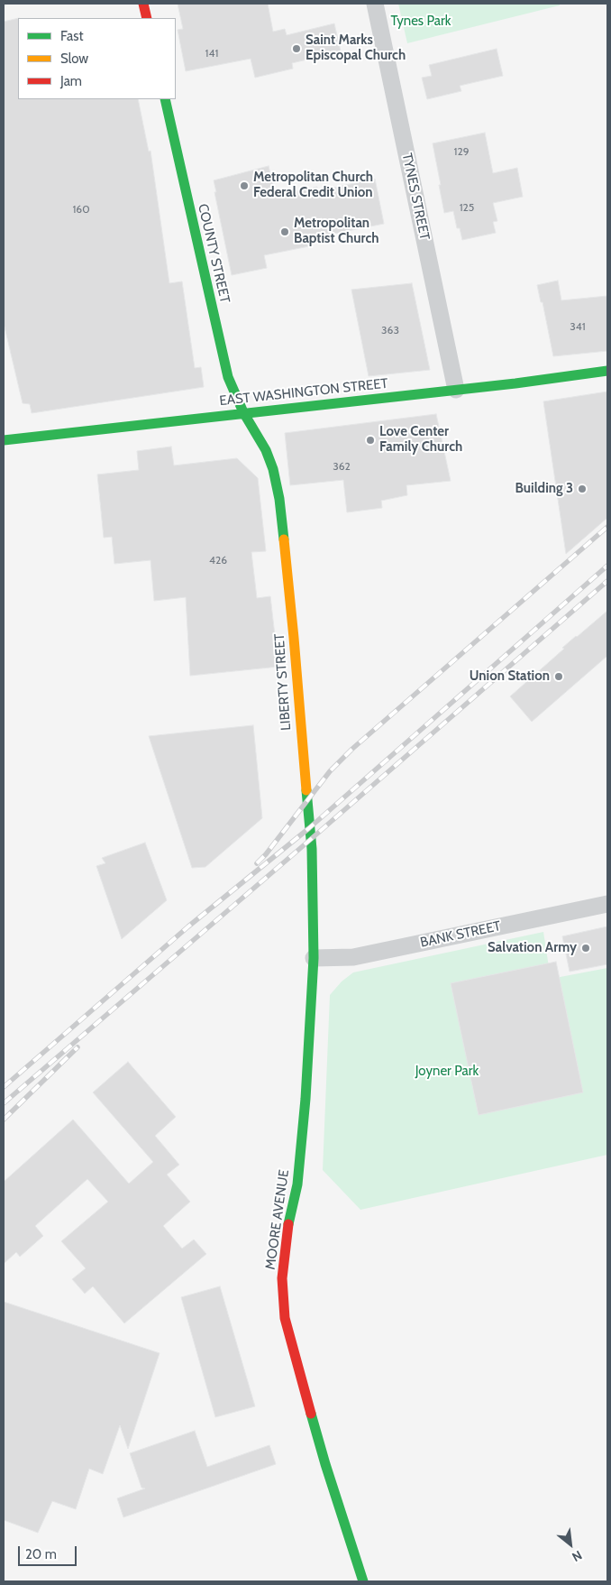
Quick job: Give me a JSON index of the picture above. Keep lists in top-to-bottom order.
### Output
{
  "streets": {
    "street": [
      "TYNES STREET",
      "COUNTY STREET",
      "EAST WASHINGTON STREET",
      "LIBERTY STREET",
      "BANK STREET",
      "MOORE AVENUE"
    ]
  },
  "crossings": [
    ["TYNES STREET", "EAST WASHINGTON STREET"],
    ["COUNTY STREET", "EAST WASHINGTON STREET"],
    ["COUNTY STREET", "LIBERTY STREET"],
    ["EAST WASHINGTON STREET", "LIBERTY STREET"],
    ["LIBERTY STREET", "BANK STREET"],
    ["LIBERTY STREET", "MOORE AVENUE"],
    ["BANK STREET", "MOORE AVENUE"]
  ],
  "parks": ["Tynes Park", "Joyner Park"],
  "places": [
    "Saint Marks Episcopal Church",
    "Metropolitan Church Federal Credit Union",
    "Metropolitan Baptist Church",
    "Love Center Family Church",
    "Building 3",
    "Union Station",
    "Salvation Army"
  ],
  "house_numbers": [
    "141",
    "129",
    "125",
    "160",
    "341",
    "363",
    "362",
    "426"
  ],
  "legend": ["Fast", "Slow", "Jam"],
  "scale_bar": "20 m",
  "north": "bottom right"
}
